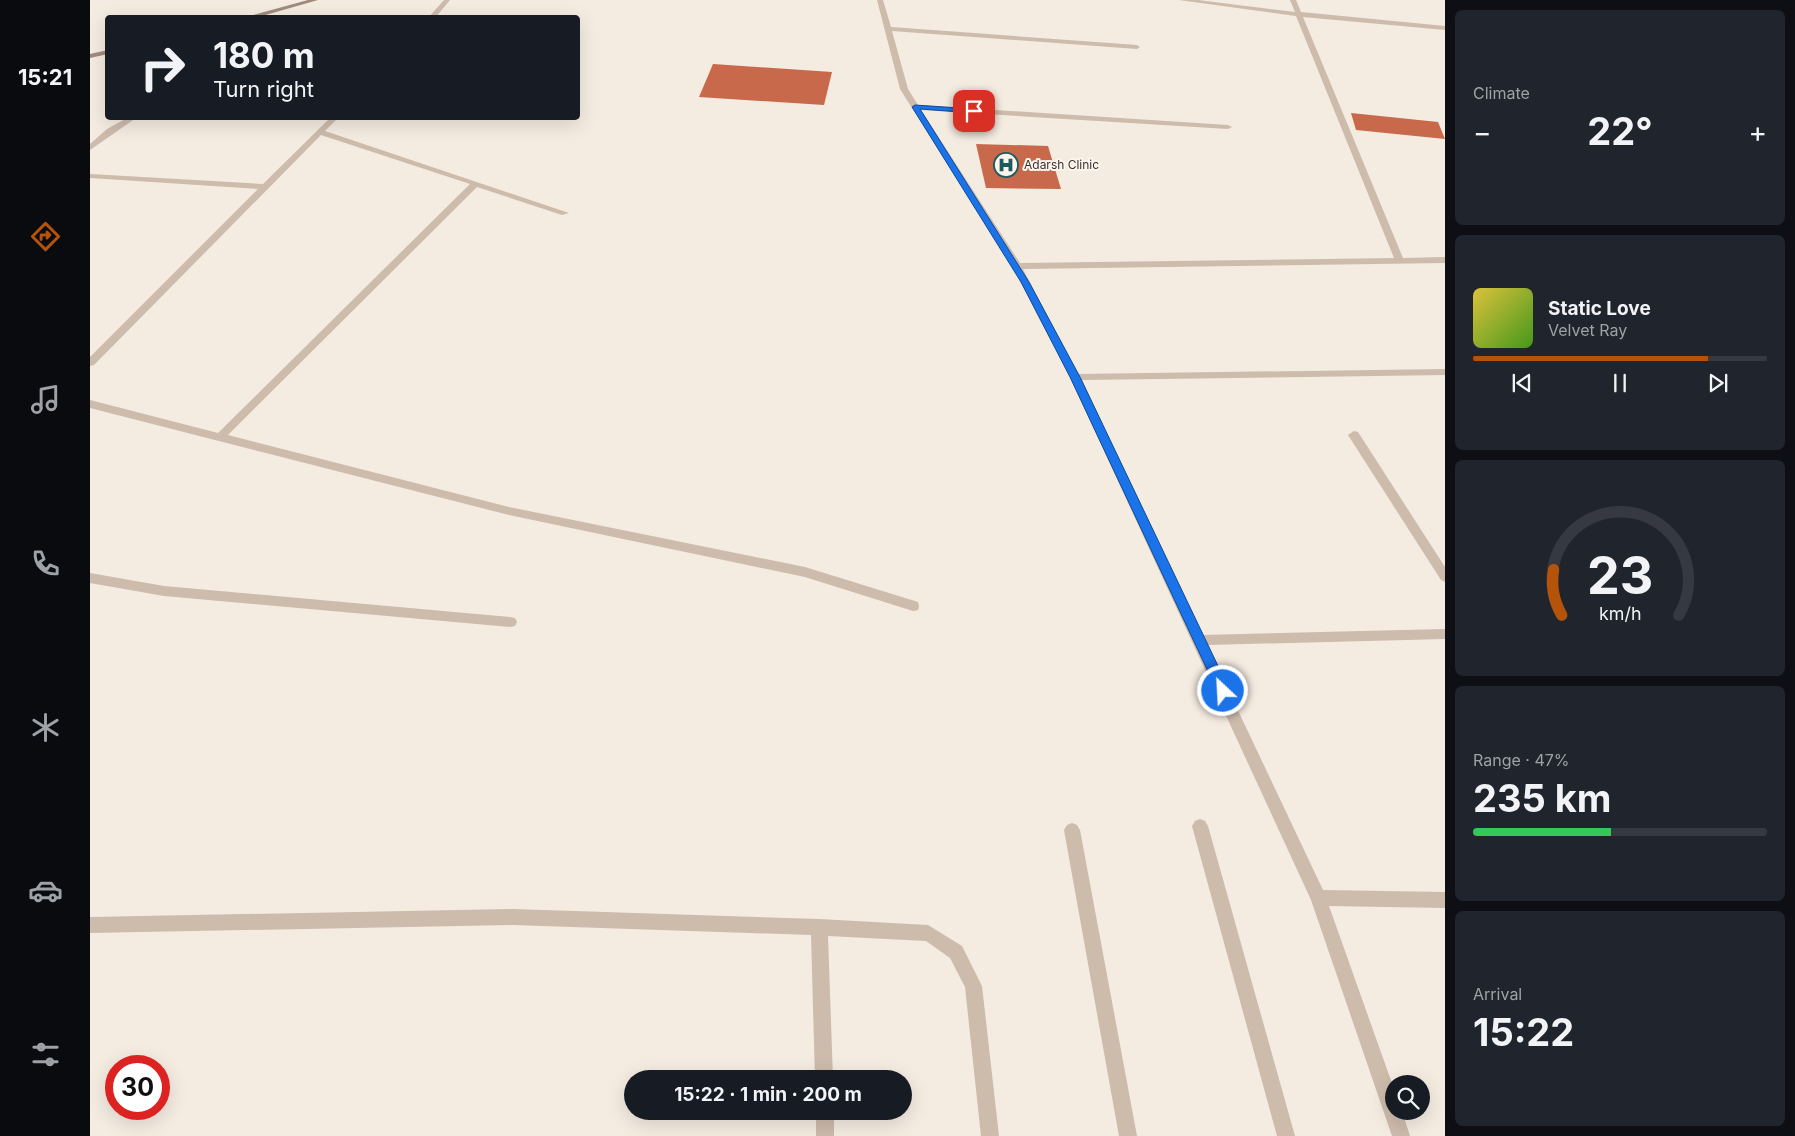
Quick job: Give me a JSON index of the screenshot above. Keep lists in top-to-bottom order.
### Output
{
  "places": {
    "hospital": ["Adarsh Clinic"]
  },
  "page": {
    "tabs": "15:21",
    "tile": [
      "Climate",
      ["Range · 47%", "235 km"],
      ["Arrival", "15:22"]
    ],
    "turn": ["180 m", "Turn right"],
    "heat": ["−", "22°", "+"],
    "song": ["Static Love", "Velvet Ray"],
    "limit": "30",
    "trip": "15:22 · 1 min · 200 m",
    "gauge": ["23", "km/h"]
  }
}
